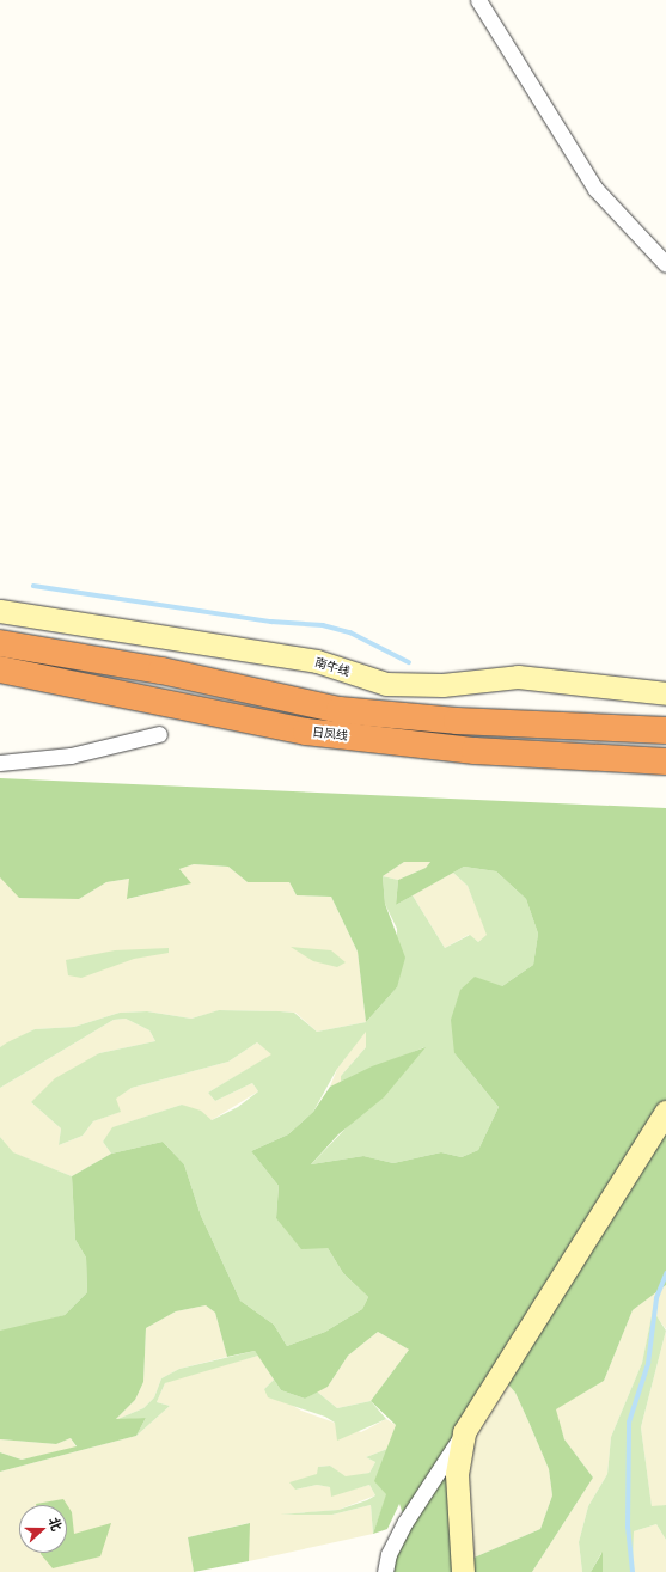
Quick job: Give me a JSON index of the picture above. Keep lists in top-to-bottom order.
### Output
{
  "streets": {
    "highway": ["日凤线"],
    "street": ["南牛线"]
  },
  "north": "right"
}
